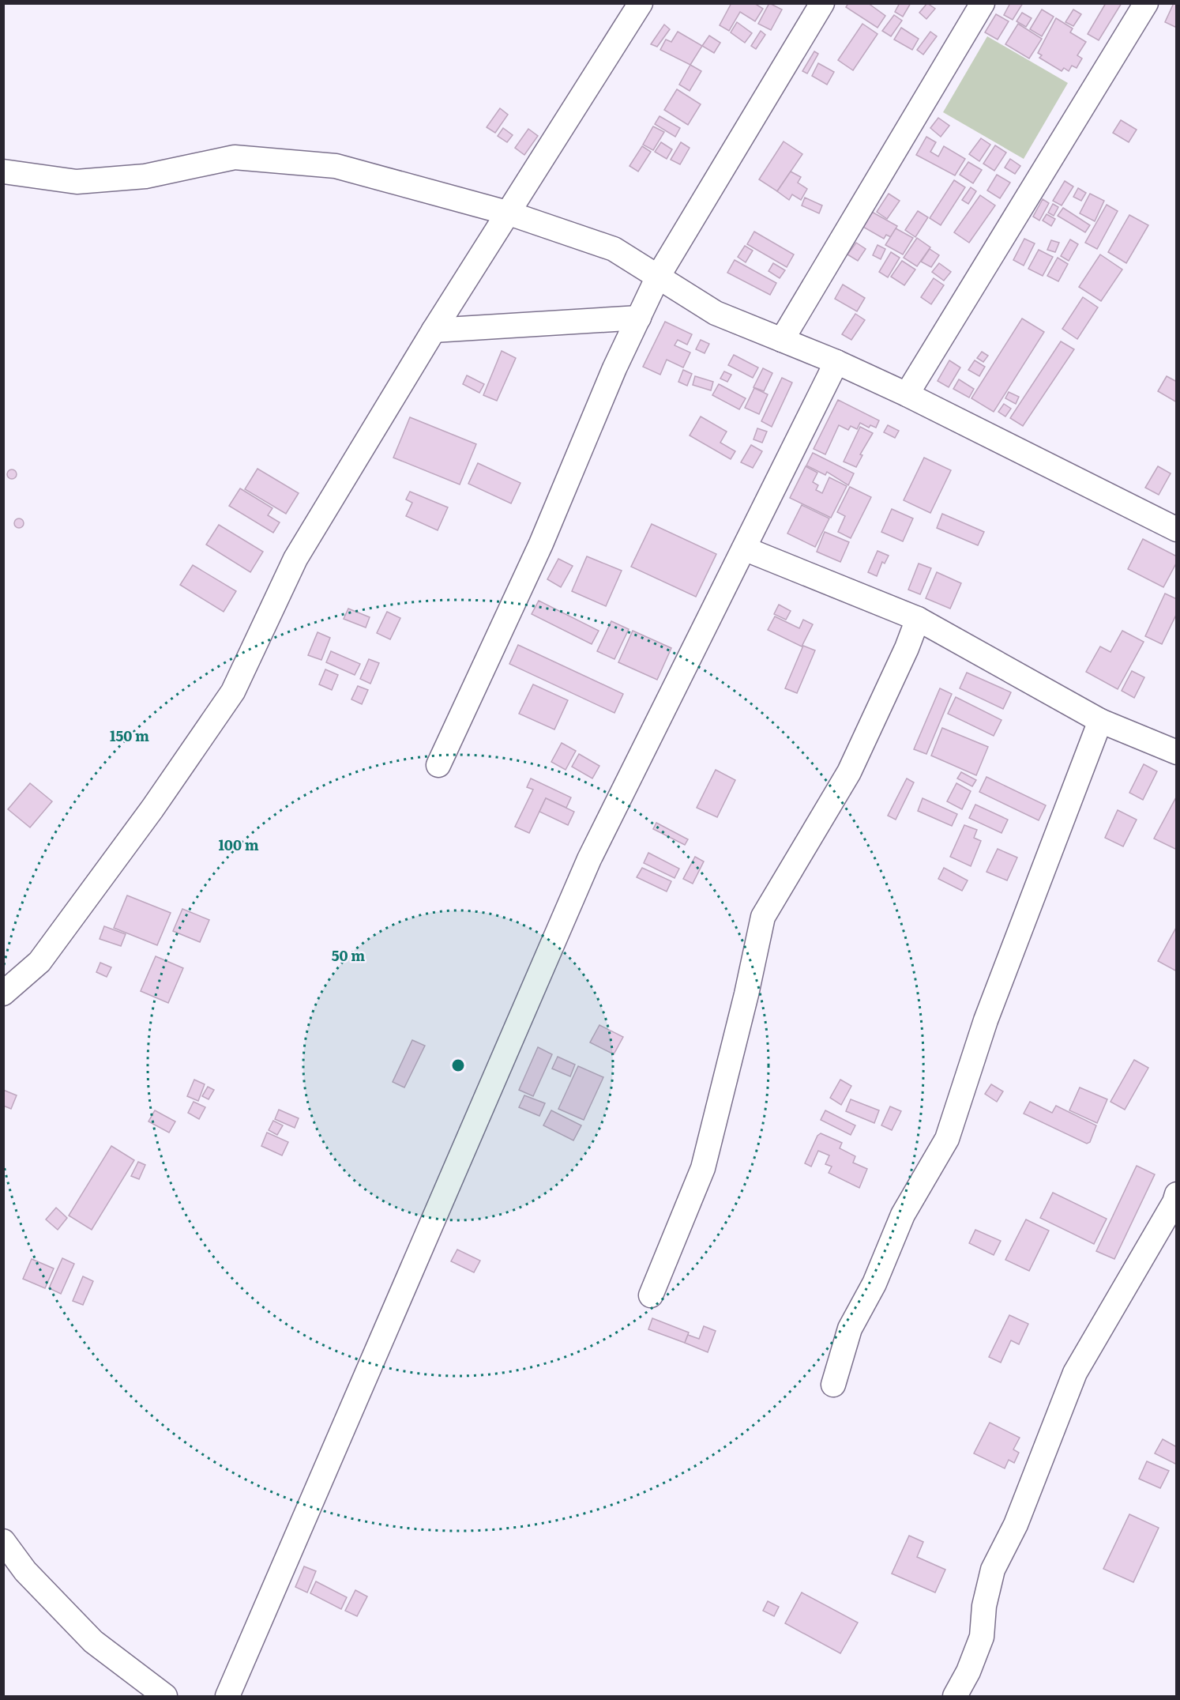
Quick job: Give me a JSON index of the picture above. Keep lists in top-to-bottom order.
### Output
{
  "rings": ["150 m", "100 m", "50 m"]
}
